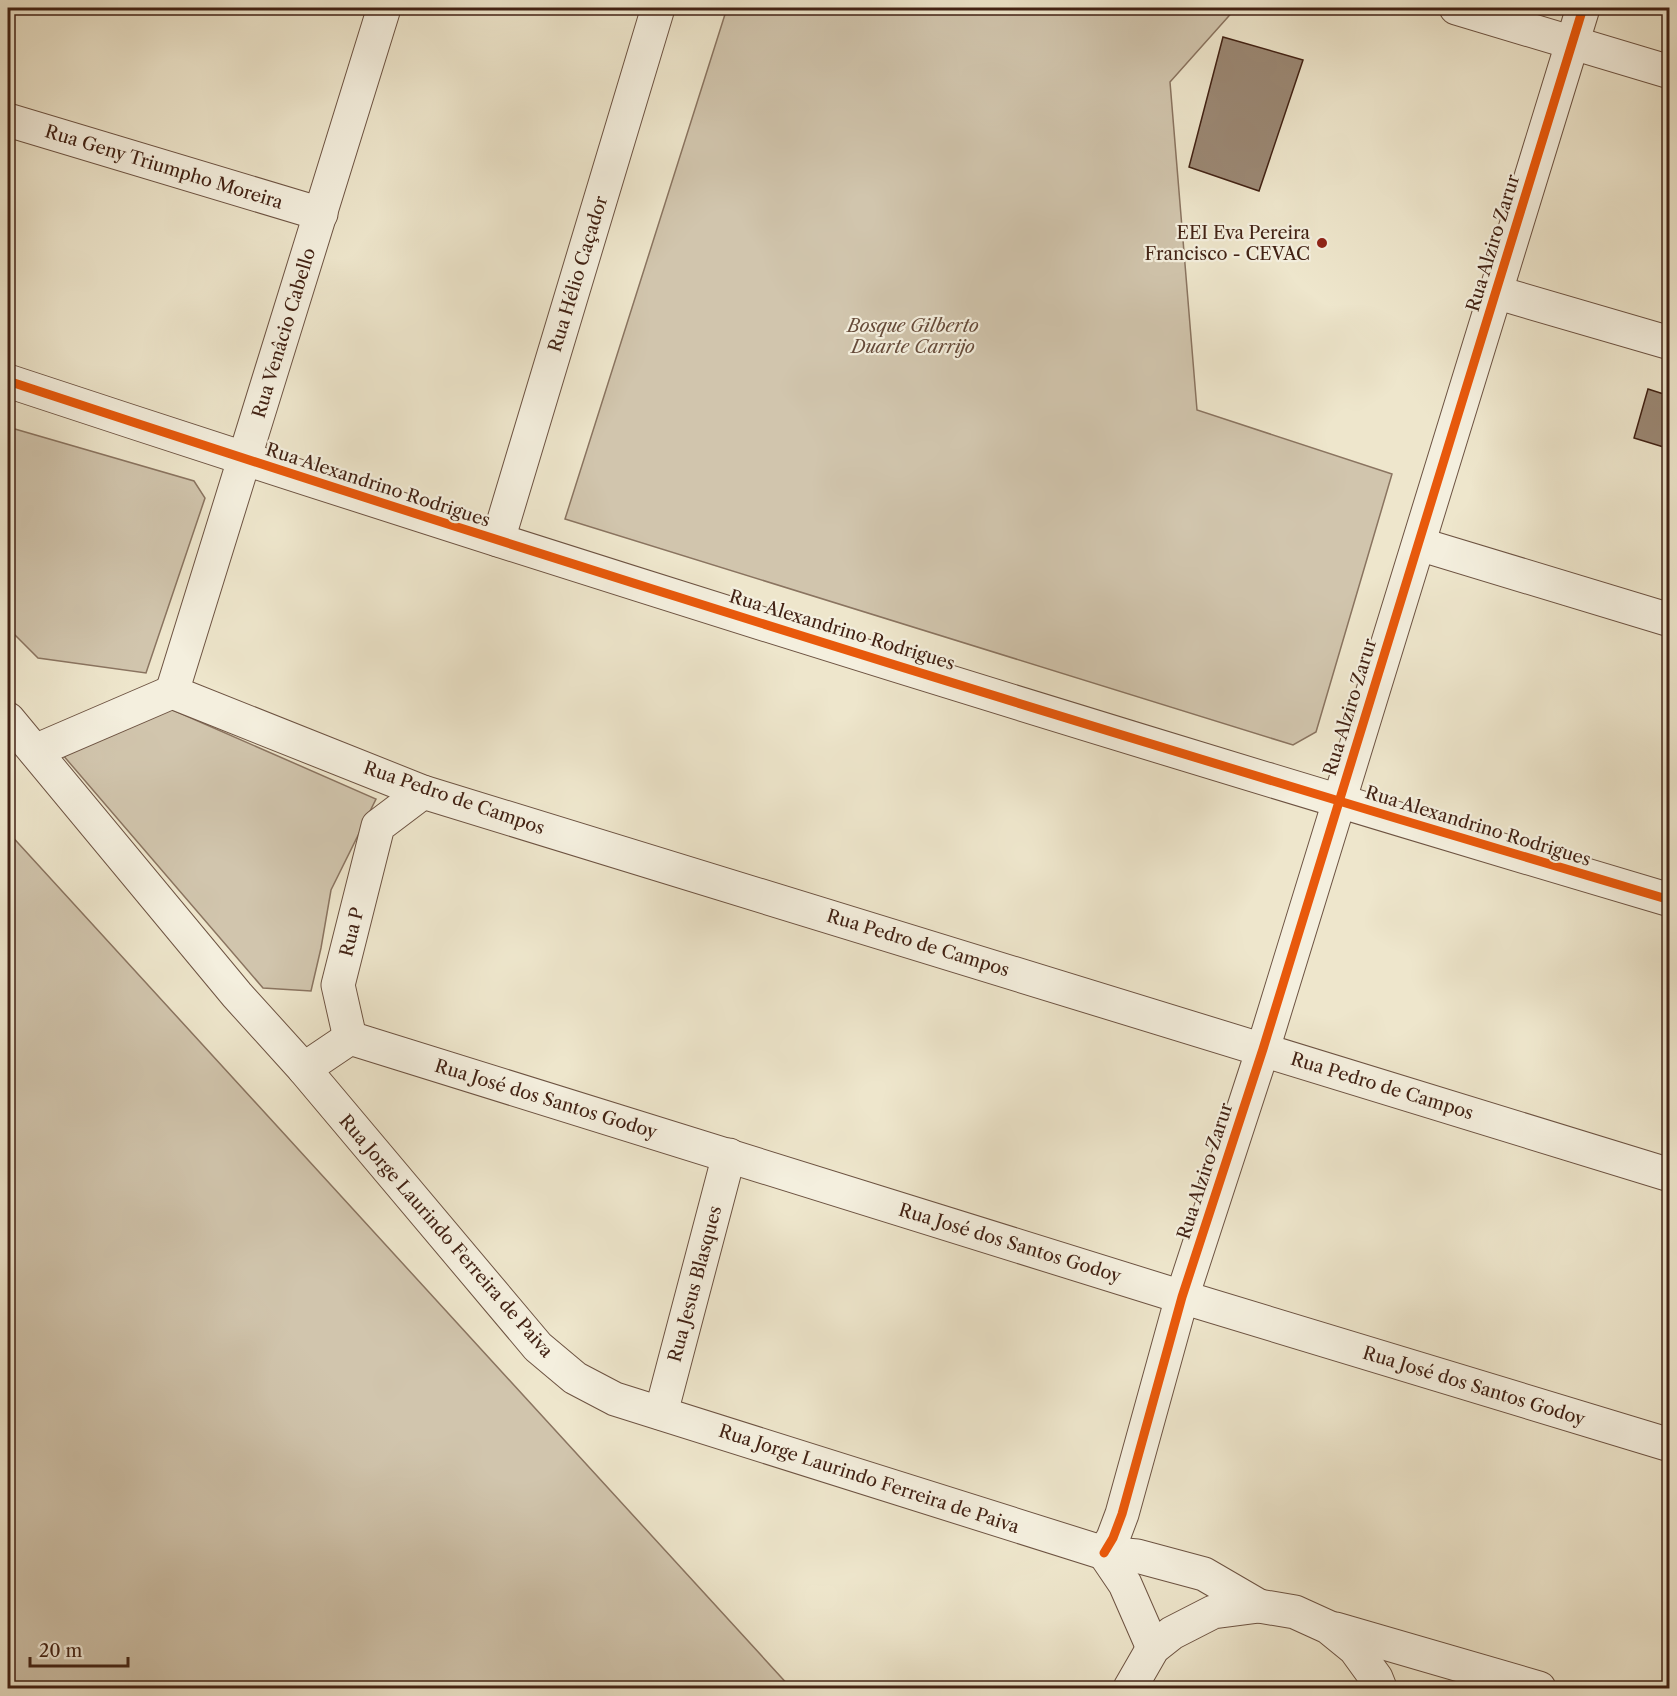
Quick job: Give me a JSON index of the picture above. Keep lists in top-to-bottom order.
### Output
{
  "streets": {
    "street": [
      "Rua Geny Triumpho Moreira",
      "Rua Alziro Zarur",
      "Rua Hélio Caçador",
      "Rua Venâcio Cabello",
      "Rua Alexandrino Rodrigues",
      "Rua Pedro de Campos",
      "Rua P",
      "Rua José dos Santos Godoy",
      "Rua Jorge Laurindo Ferreira de Paiva",
      "Rua Jesus Blasques"
    ]
  },
  "crossings": [
    ["Rua Geny Triumpho Moreira", "Rua Venâcio Cabello"],
    ["Rua Alziro Zarur", "Rua Alexandrino Rodrigues"],
    ["Rua Alziro Zarur", "Rua Pedro de Campos"],
    ["Rua Alziro Zarur", "Rua José dos Santos Godoy"],
    ["Rua Alziro Zarur", "Rua Jorge Laurindo Ferreira de Paiva"],
    ["Rua Hélio Caçador", "Rua Alexandrino Rodrigues"],
    ["Rua Venâcio Cabello", "Rua Alexandrino Rodrigues"],
    ["Rua Venâcio Cabello", "Rua Pedro de Campos"],
    ["Rua Pedro de Campos", "Rua P"],
    ["Rua P", "Rua José dos Santos Godoy"],
    ["Rua José dos Santos Godoy", "Rua Jesus Blasques"],
    ["Rua Jorge Laurindo Ferreira de Paiva", "Rua Jesus Blasques"]
  ],
  "parks": ["Bosque Gilberto Duarte Carrijo"],
  "places": ["EEI Eva Pereira Francisco - CEVAC"],
  "scale_bar": "20 m"
}
